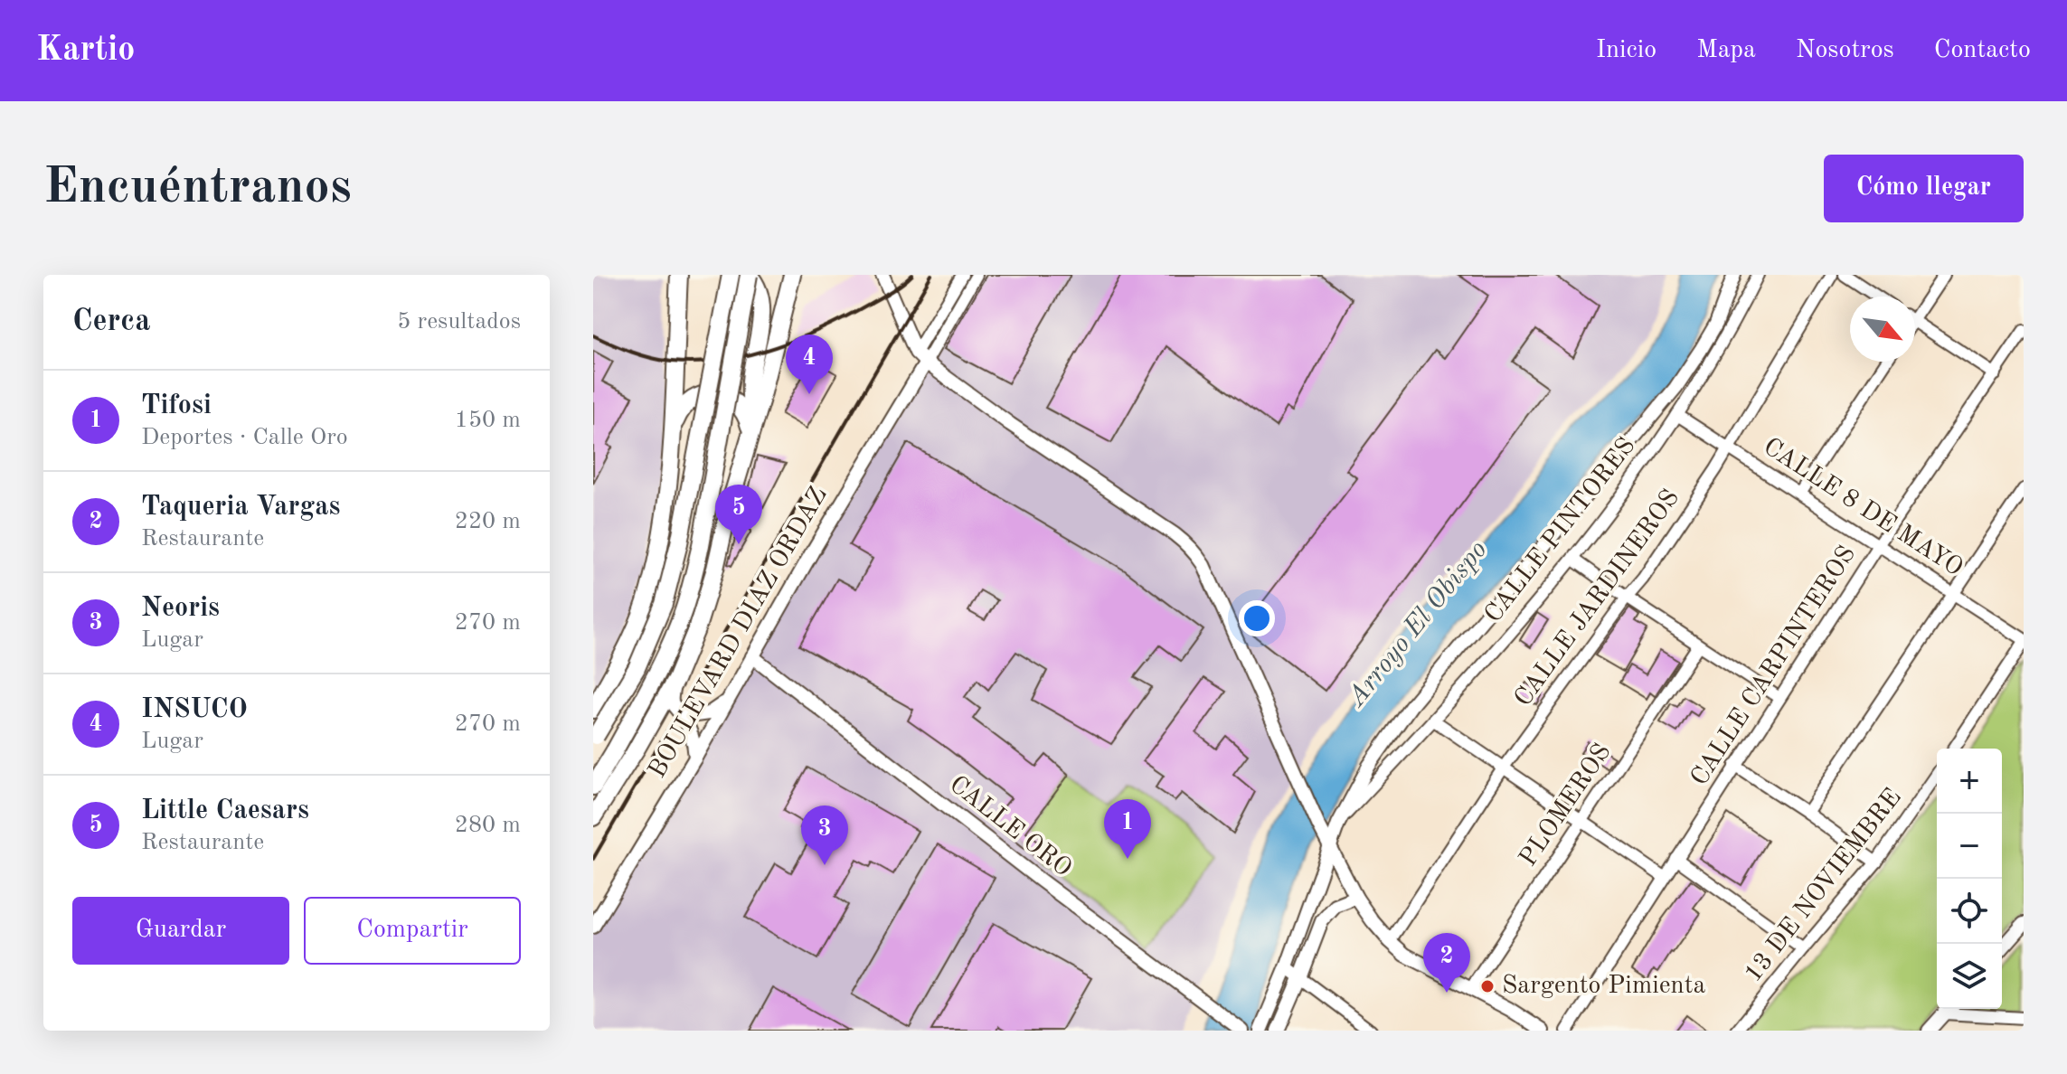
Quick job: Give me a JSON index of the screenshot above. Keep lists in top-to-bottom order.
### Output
{
  "streets": {
    "street": [
      "CALLE 8 DE MAYO",
      "CALLE PINTORES",
      "CALLE JARDINEROS",
      "BOULEVARD DIAZ ORDAZ",
      "CALLE CARPINTEROS",
      "PLOMEROS",
      "CALLE ORO",
      "13 DE NOVIEMBRE"
    ]
  },
  "crossings": [
    ["CALLE 8 DE MAYO", "CALLE PINTORES"],
    ["CALLE 8 DE MAYO", "CALLE JARDINEROS"],
    ["CALLE 8 DE MAYO", "CALLE CARPINTEROS"],
    ["BOULEVARD DIAZ ORDAZ", "CALLE ORO"]
  ],
  "water": ["Arroyo El Obispo"],
  "places": ["Sargento Pimienta"],
  "north": "bottom right",
  "page": {
    "header": "Kartio",
    "nav": [
      "Inicio",
      "Mapa",
      "Nosotros",
      "Contacto"
    ],
    "buttons": [
      "Cómo llegar",
      ["Guardar", "Compartir"]
    ],
    "title": "Encuéntranos",
    "heading": ["Cerca", "5 resultados"],
    "pins": [
      "4",
      "5",
      "1",
      "3",
      "2"
    ],
    "list": [
      {
        "mark": "1",
        "name": "Tifosi",
        "note": "Deportes · Calle Oro",
        "value": "150 m"
      },
      {
        "mark": "2",
        "name": "Taqueria Vargas",
        "note": "Restaurante",
        "value": "220 m"
      },
      {
        "mark": "3",
        "name": "Neoris",
        "note": "Lugar",
        "value": "270 m"
      },
      {
        "mark": "4",
        "name": "INSUCO",
        "note": "Lugar",
        "value": "270 m"
      },
      {
        "mark": "5",
        "name": "Little Caesars",
        "note": "Restaurante",
        "value": "280 m"
      }
    ],
    "map_buttons": ["+", "−"]
  }
}
